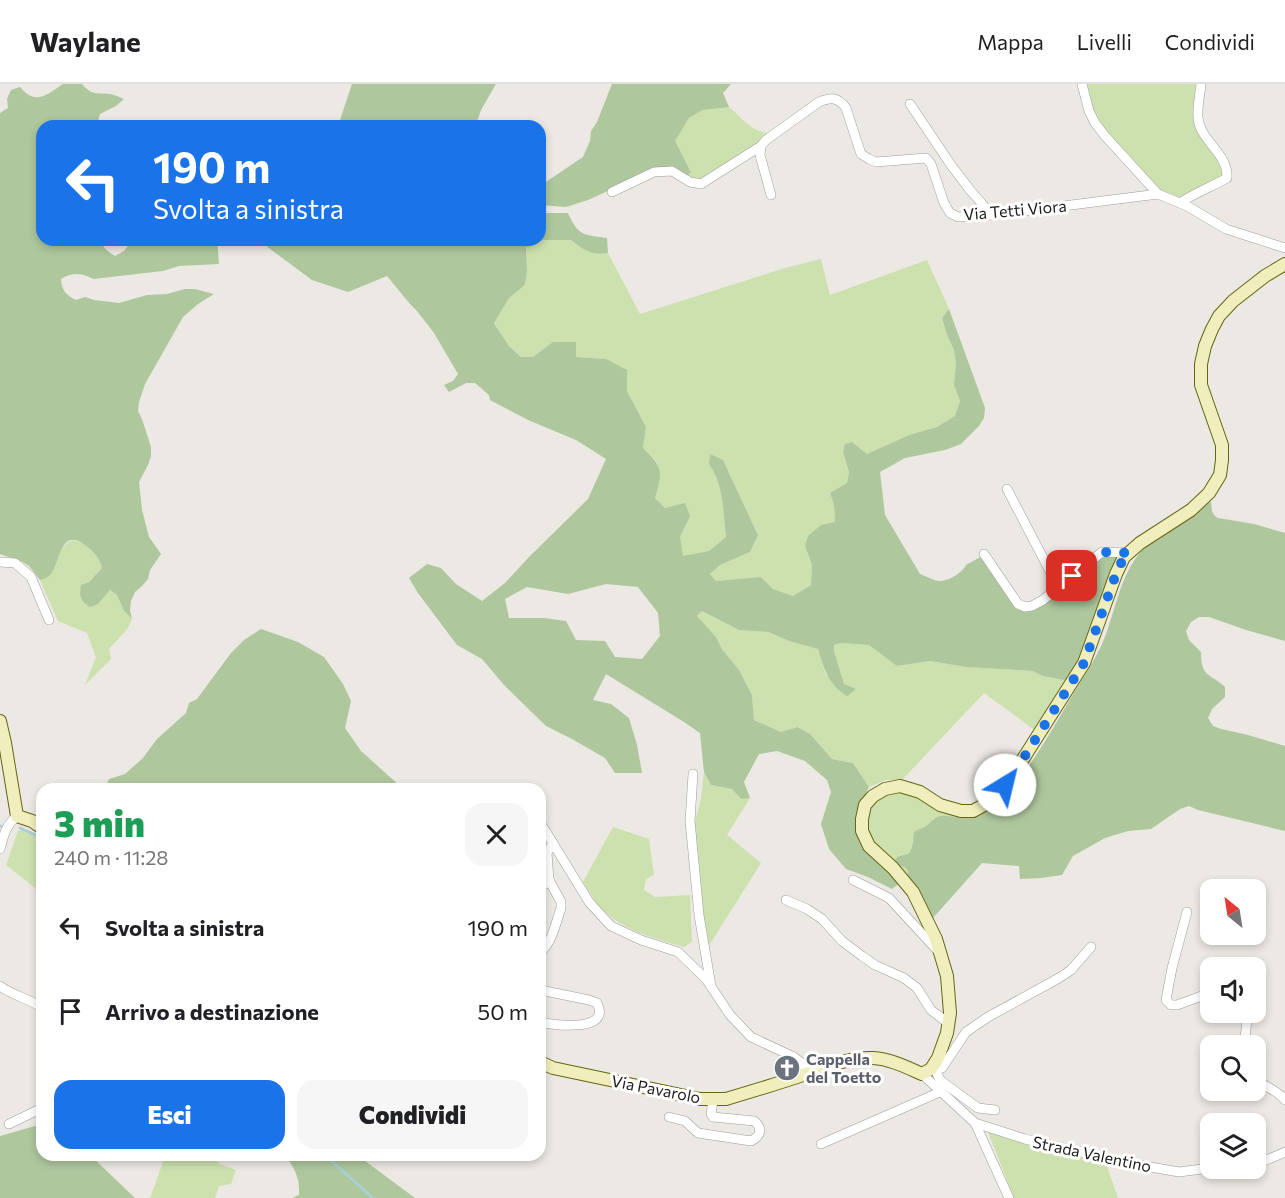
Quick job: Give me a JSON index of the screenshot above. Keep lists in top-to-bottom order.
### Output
{
  "streets": {
    "street": ["Via Tetti Viora", "Via Pavarolo", "Strada Valentino"]
  },
  "places": {
    "church": ["Cappella del Toetto"]
  },
  "north": "top left",
  "page": {
    "header": "Waylane",
    "nav": ["Mappa", "Livelli", "Condividi"],
    "turn": ["190 m", "Svolta a sinistra"],
    "heading": ["3 min", "240 m · 11:28"],
    "list": [
      {
        "name": "Svolta a sinistra",
        "value": "190 m"
      },
      {
        "name": "Arrivo a destinazione",
        "value": "50 m"
      }
    ],
    "buttons": ["Esci", "Condividi"]
  }
}
